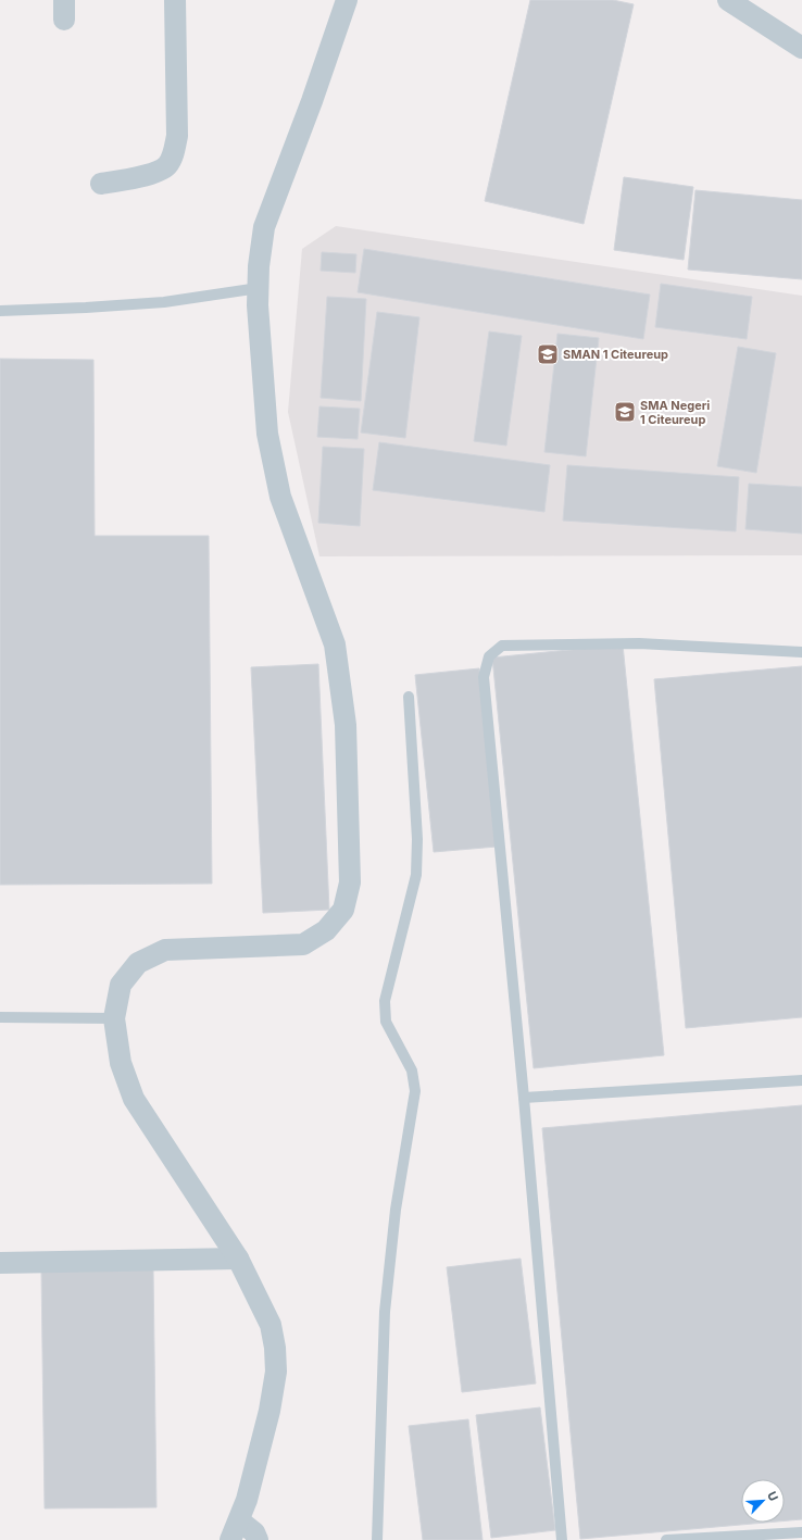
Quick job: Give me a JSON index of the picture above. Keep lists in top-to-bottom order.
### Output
{
  "places": {
    "school or university": ["SMAN 1 Citeureup", "SMA Negeri 1 Citeureup"]
  },
  "north": "top right"
}
